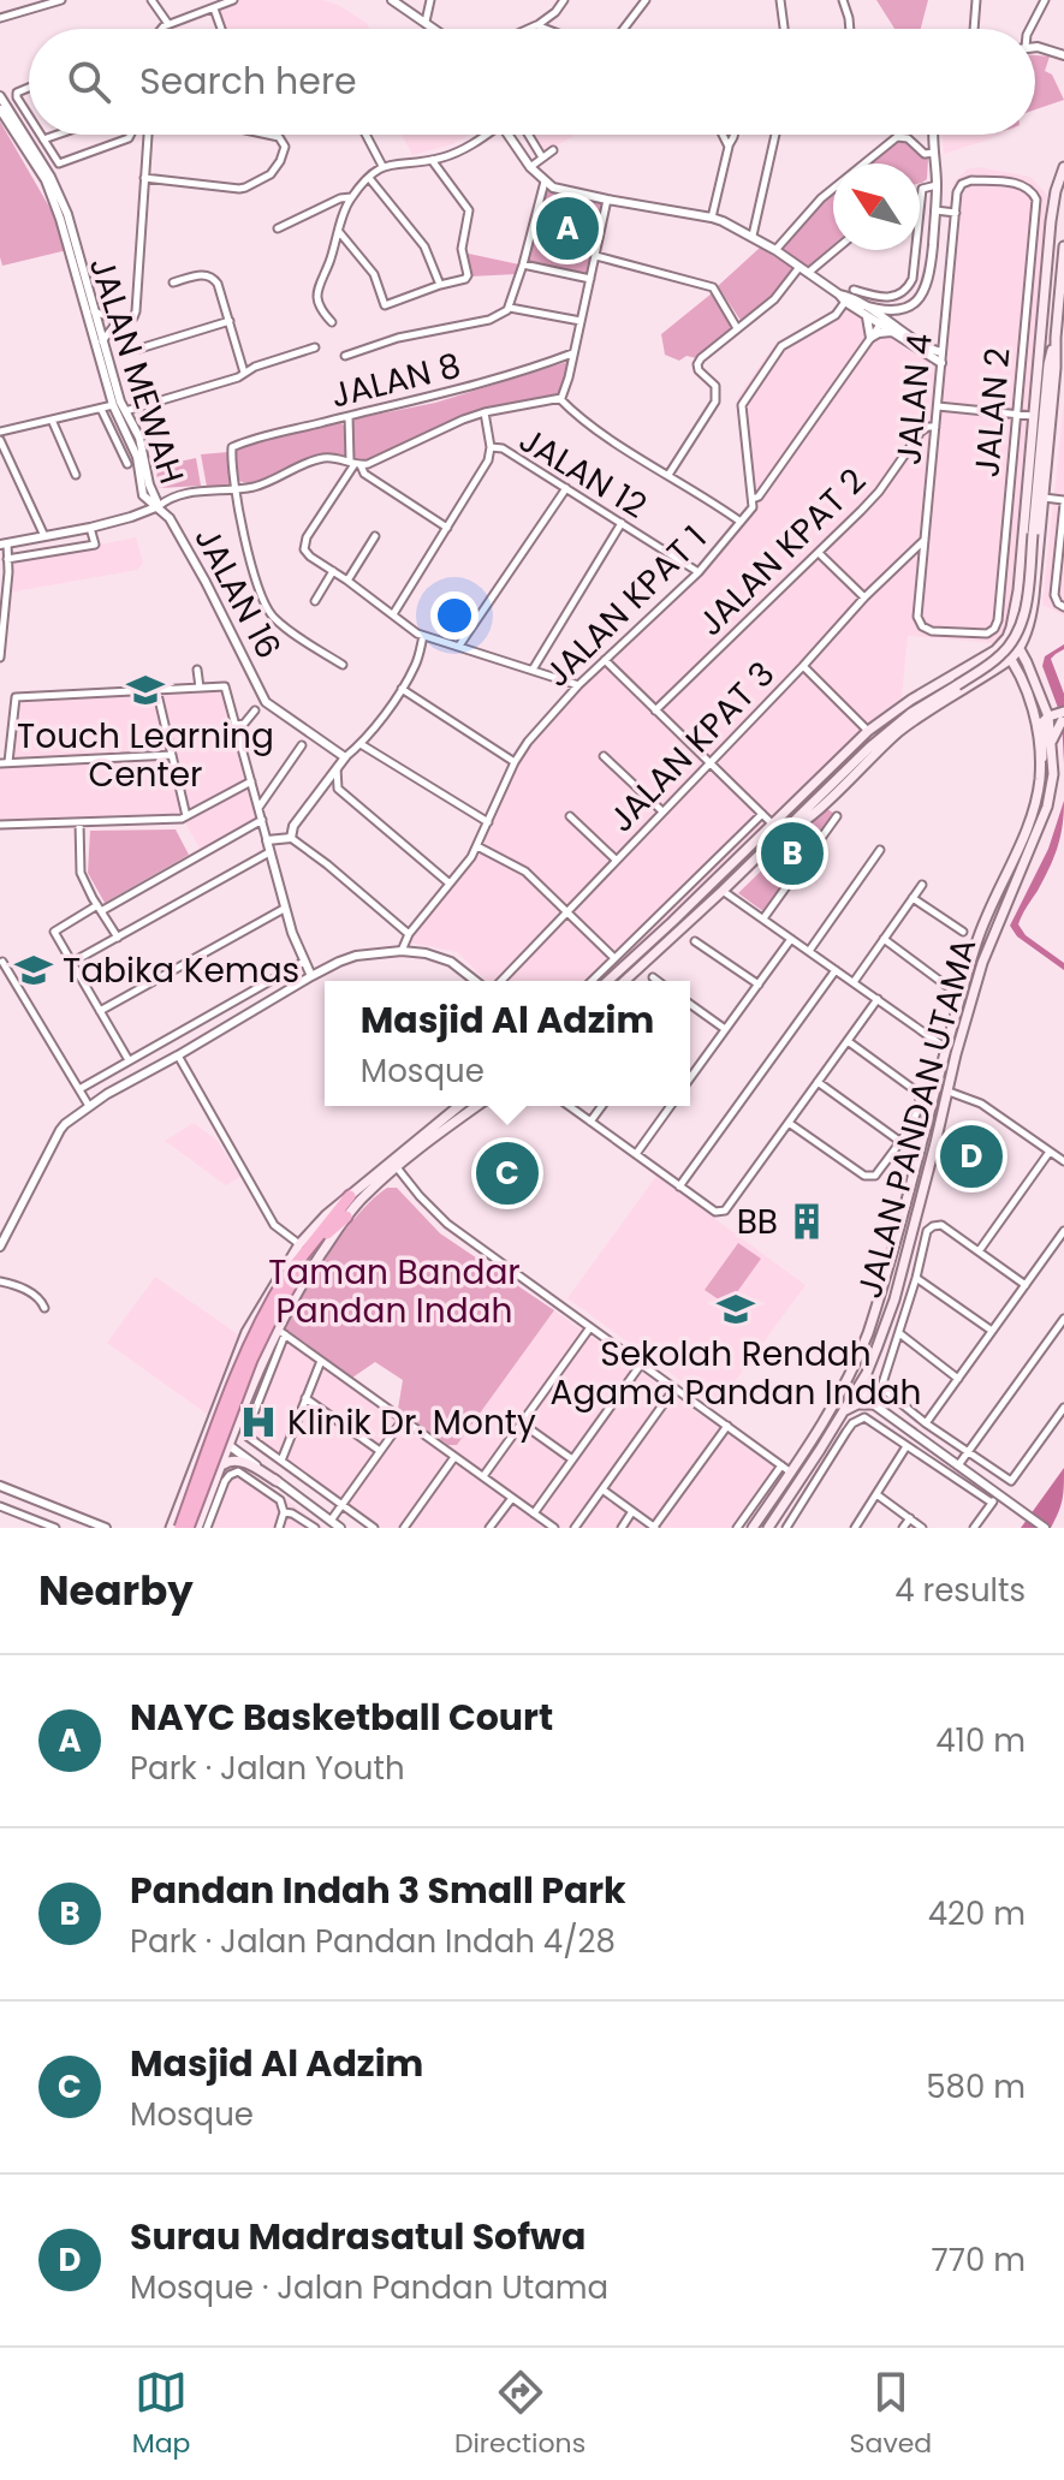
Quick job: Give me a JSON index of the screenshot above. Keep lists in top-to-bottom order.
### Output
{
  "streets": {
    "main road": ["JALAN PANDAN UTAMA"],
    "street": [
      "JALAN MEWAH",
      "JALAN 8",
      "JALAN 4",
      "JALAN 2",
      "JALAN 12",
      "JALAN KPAT 2",
      "JALAN 16",
      "JALAN KPAT 1",
      "JALAN KPAT 3"
    ]
  },
  "crossings": [
    ["JALAN MEWAH", "JALAN 16"],
    ["JALAN 8", "JALAN 16"],
    ["JALAN 4", "JALAN 2"],
    ["JALAN 4", "JALAN KPAT 2"],
    ["JALAN 4", "JALAN KPAT 3"],
    ["JALAN 12", "JALAN KPAT 1"]
  ],
  "parks": ["Taman Bandar Pandan Indah"],
  "places": {
    "school or university": ["Touch Learning Center", "Tabika Kemas", "Sekolah Rendah Agama Pandan Indah"],
    "building": ["BB"],
    "hospital": ["Klinik Dr. Monty"]
  },
  "north": "top left",
  "page": {
    "search": "Search here",
    "pins": [
      "A",
      "B",
      "D",
      "C"
    ],
    "popup": ["Masjid Al Adzim", "Mosque"],
    "heading": ["Nearby", "4 results"],
    "list": [
      {
        "mark": "A",
        "name": "NAYC Basketball Court",
        "note": "Park · Jalan Youth",
        "value": "410 m"
      },
      {
        "mark": "B",
        "name": "Pandan Indah 3 Small Park",
        "note": "Park · Jalan Pandan Indah 4/28",
        "value": "420 m"
      },
      {
        "mark": "C",
        "name": "Masjid Al Adzim",
        "note": "Mosque",
        "value": "580 m"
      },
      {
        "mark": "D",
        "name": "Surau Madrasatul Sofwa",
        "note": "Mosque · Jalan Pandan Utama",
        "value": "770 m"
      }
    ],
    "nav": ["Map", "Directions", "Saved"]
  }
}
